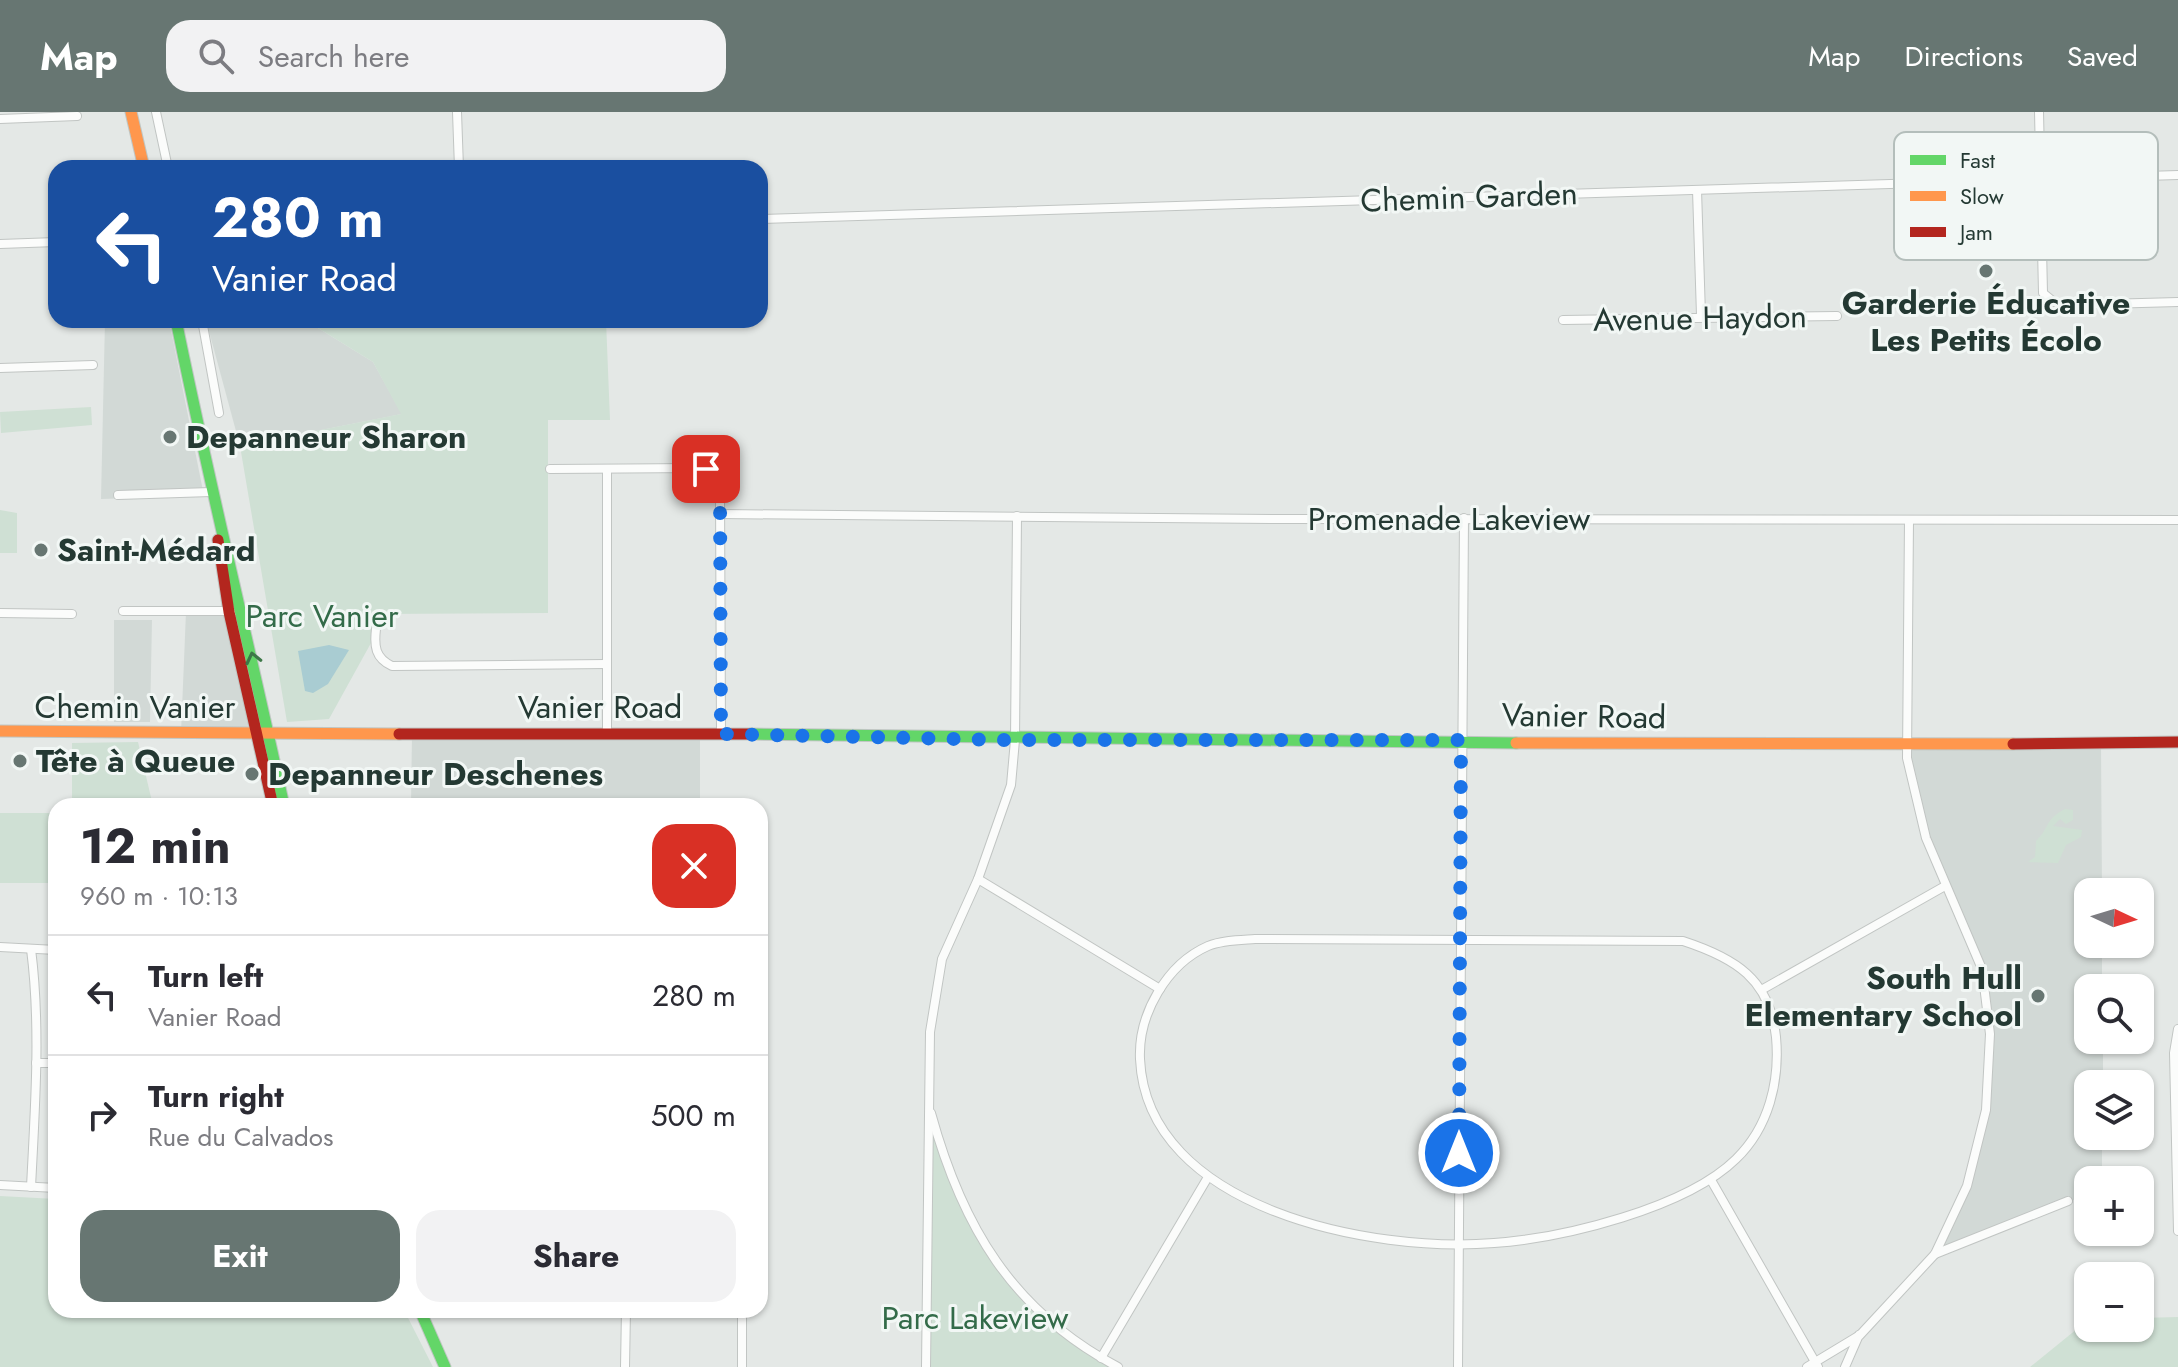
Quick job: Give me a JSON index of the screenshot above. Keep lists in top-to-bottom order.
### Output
{
  "streets": {
    "street": [
      "Chemin Garden",
      "Avenue Haydon",
      "Promenade Lakeview",
      "Chemin Vanier",
      "Vanier Road"
    ]
  },
  "crossings": [
    ["Chemin Vanier", "Vanier Road"]
  ],
  "parks": ["Parc Vanier", "Parc Lakeview"],
  "places": [
    "Garderie Éducative Les Petits Écolo",
    "Depanneur Sharon",
    "Saint-Médard",
    "Tête à Queue",
    "Depanneur Deschenes",
    "South Hull Elementary School"
  ],
  "legend": ["Fast", "Slow", "Jam"],
  "north": "right",
  "page": {
    "header": "Map",
    "search": "Search here",
    "nav": ["Map", "Directions", "Saved"],
    "turn": ["280 m", "Vanier Road"],
    "heading": ["12 min", "960 m · 10:13"],
    "map_buttons": ["+", "−"],
    "list": [
      {
        "name": "Turn left",
        "note": "Vanier Road",
        "value": "280 m"
      },
      {
        "name": "Turn right",
        "note": "Rue du Calvados",
        "value": "500 m"
      }
    ],
    "buttons": ["Exit", "Share"]
  }
}
